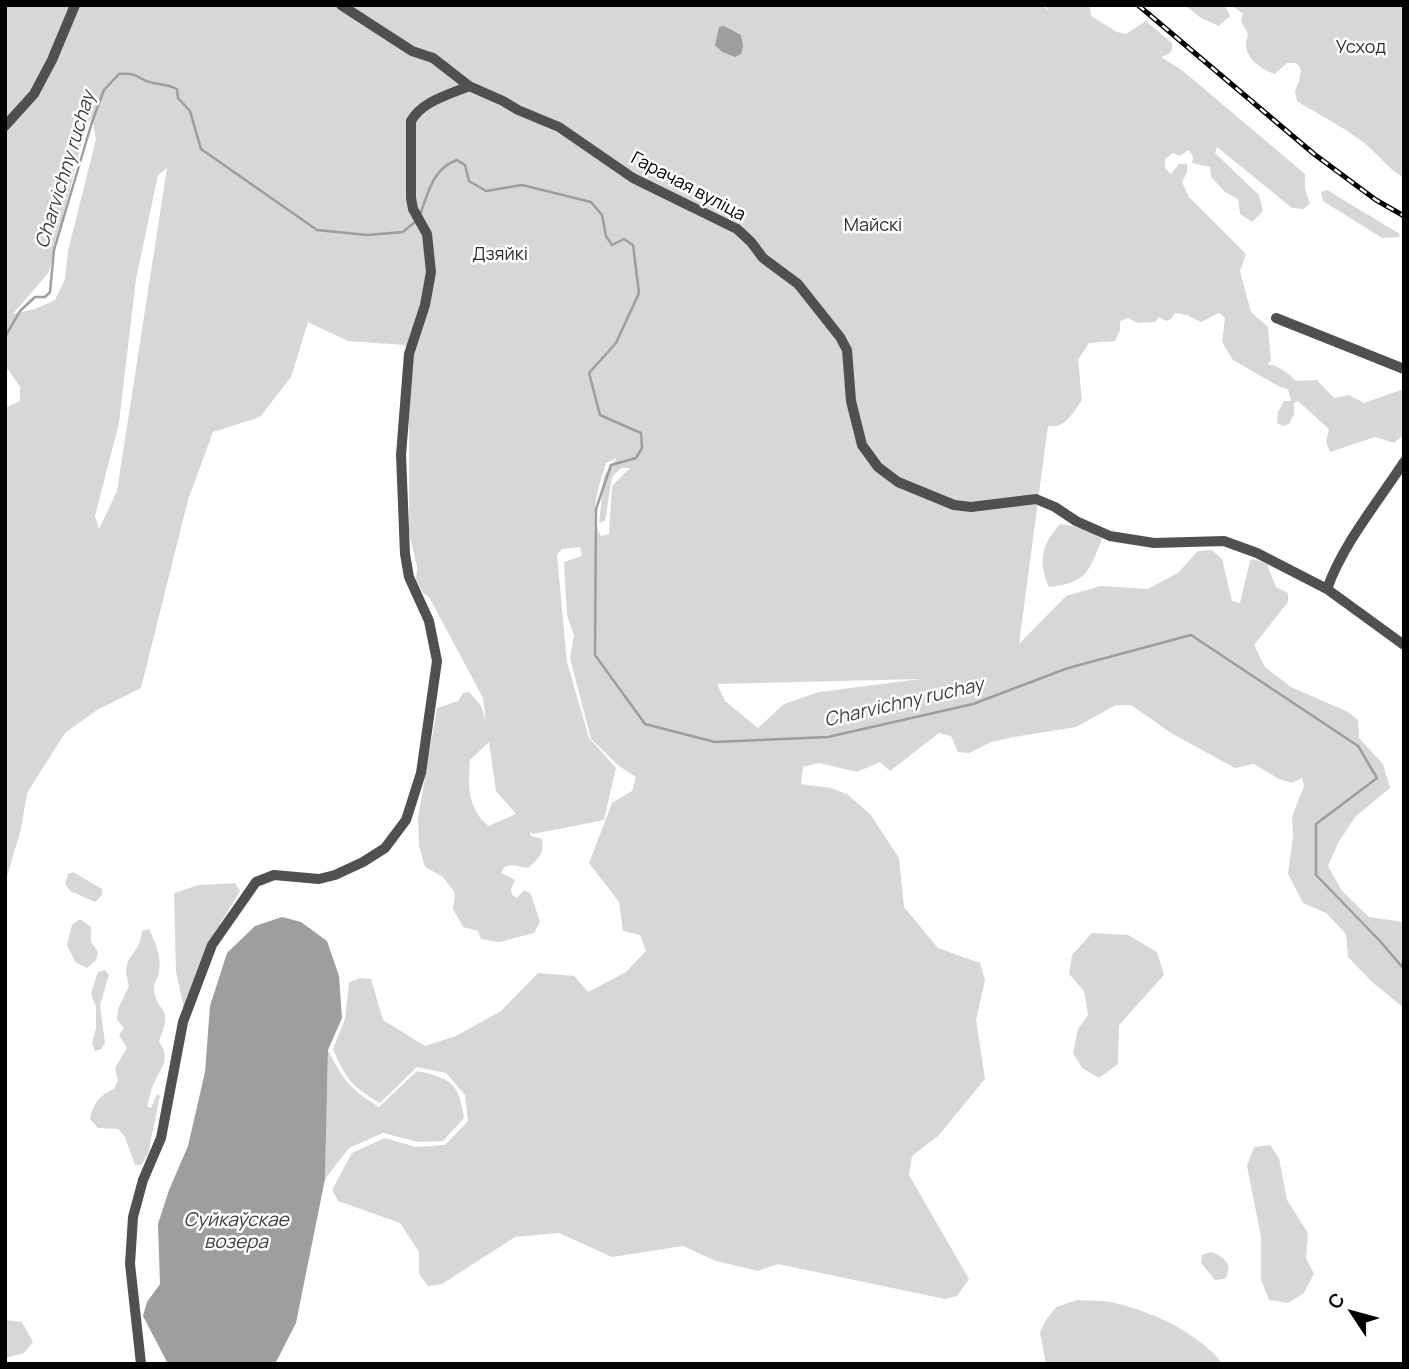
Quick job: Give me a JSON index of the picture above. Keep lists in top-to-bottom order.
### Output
{
  "streets": {
    "street": ["Гарачая вуліца"]
  },
  "water": ["Charvichny ruchay", "Суйкаўскае возера"],
  "parks": ["Усход", "Майскі", "Дзяйкі"],
  "north": "top left"
}
